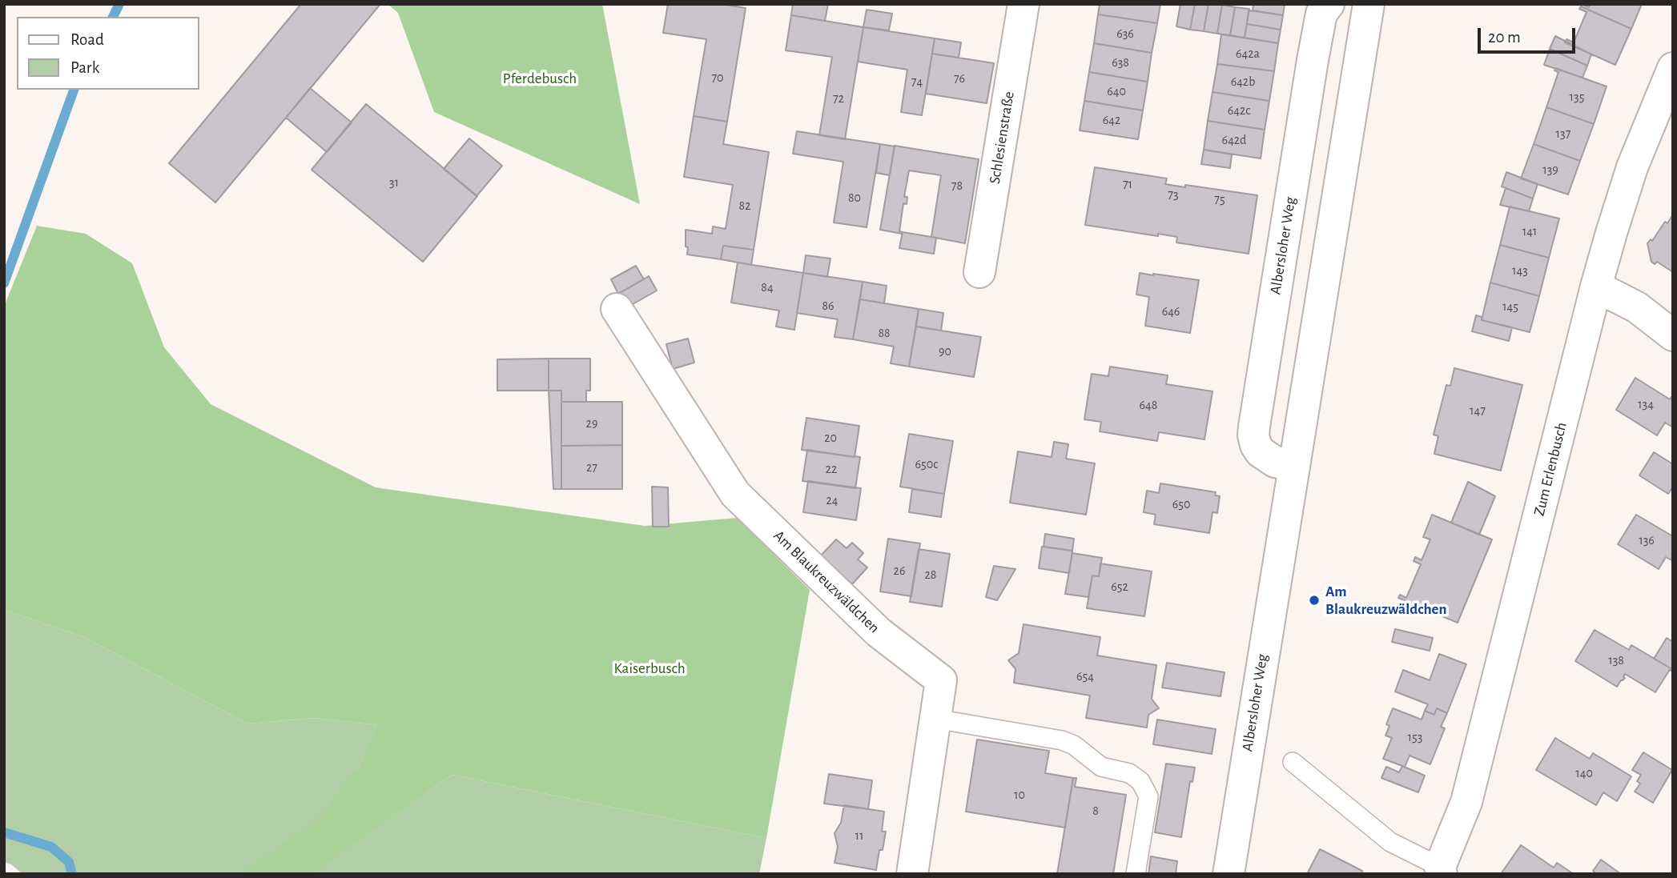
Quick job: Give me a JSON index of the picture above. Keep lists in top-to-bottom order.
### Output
{
  "streets": {
    "street": [
      "Schlesienstraße",
      "Albersloher Weg",
      "Zum Erlenbusch",
      "Am Blaukreuzwäldchen"
    ]
  },
  "parks": ["Pferdebusch", "Kaiserbusch"],
  "places": ["Am Blaukreuzwäldchen"],
  "house_numbers": [
    "636",
    "642a",
    "638",
    "70",
    "76",
    "74",
    "642b",
    "640",
    "135",
    "72",
    "642c",
    "642",
    "137",
    "642d",
    "139",
    "31",
    "71",
    "78",
    "73",
    "80",
    "75",
    "82",
    "141",
    "143",
    "84",
    "86",
    "145",
    "646",
    "88",
    "90",
    "134",
    "648",
    "147",
    "29",
    "20",
    "650c",
    "27",
    "22",
    "24",
    "650",
    "136",
    "26",
    "28",
    "652",
    "138",
    "654",
    "153",
    "140",
    "10",
    "8",
    "11"
  ],
  "legend": ["Road", "Park"],
  "scale_bar": "20 m"
}
